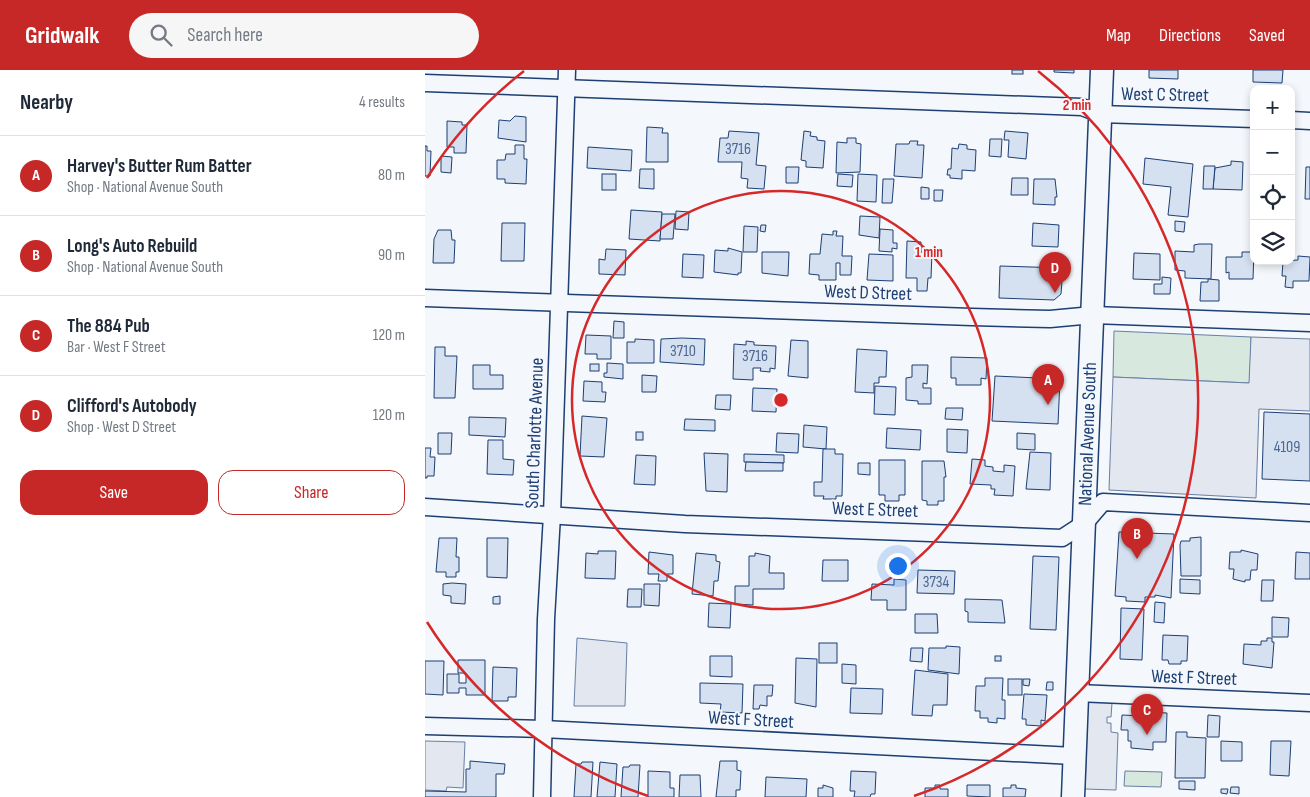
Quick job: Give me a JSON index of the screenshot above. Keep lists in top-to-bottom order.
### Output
{
  "streets": {
    "main road": ["National Avenue South"],
    "street": [
      "West C Street",
      "West D Street",
      "South Charlotte Avenue",
      "West E Street",
      "West F Street"
    ]
  },
  "crossings": [
    ["West C Street", "South Charlotte Avenue"],
    ["West C Street", "National Avenue South"],
    ["West D Street", "South Charlotte Avenue"],
    ["West D Street", "National Avenue South"],
    ["South Charlotte Avenue", "West E Street"],
    ["South Charlotte Avenue", "West F Street"],
    ["National Avenue South", "West E Street"],
    ["National Avenue South", "West F Street"]
  ],
  "house_numbers": [
    "3716",
    "3710",
    "3716",
    "4109",
    "3734"
  ],
  "page": {
    "header": "Gridwalk",
    "search": "Search here",
    "nav": ["Map", "Directions", "Saved"],
    "heading": ["Nearby", "4 results"],
    "map_buttons": ["+", "−"],
    "list": [
      {
        "mark": "A",
        "name": "Harvey's Butter Rum Batter",
        "note": "Shop · National Avenue South",
        "value": "80 m"
      },
      {
        "mark": "B",
        "name": "Long's Auto Rebuild",
        "note": "Shop · National Avenue South",
        "value": "90 m"
      },
      {
        "mark": "C",
        "name": "The 884 Pub",
        "note": "Bar · West F Street",
        "value": "120 m"
      },
      {
        "mark": "D",
        "name": "Clifford's Autobody",
        "note": "Shop · West D Street",
        "value": "120 m"
      }
    ],
    "pins": [
      "D",
      "A",
      "B",
      "C"
    ],
    "buttons": ["Save", "Share"]
  },
  "rings": ["2 min", "1 min"]
}
